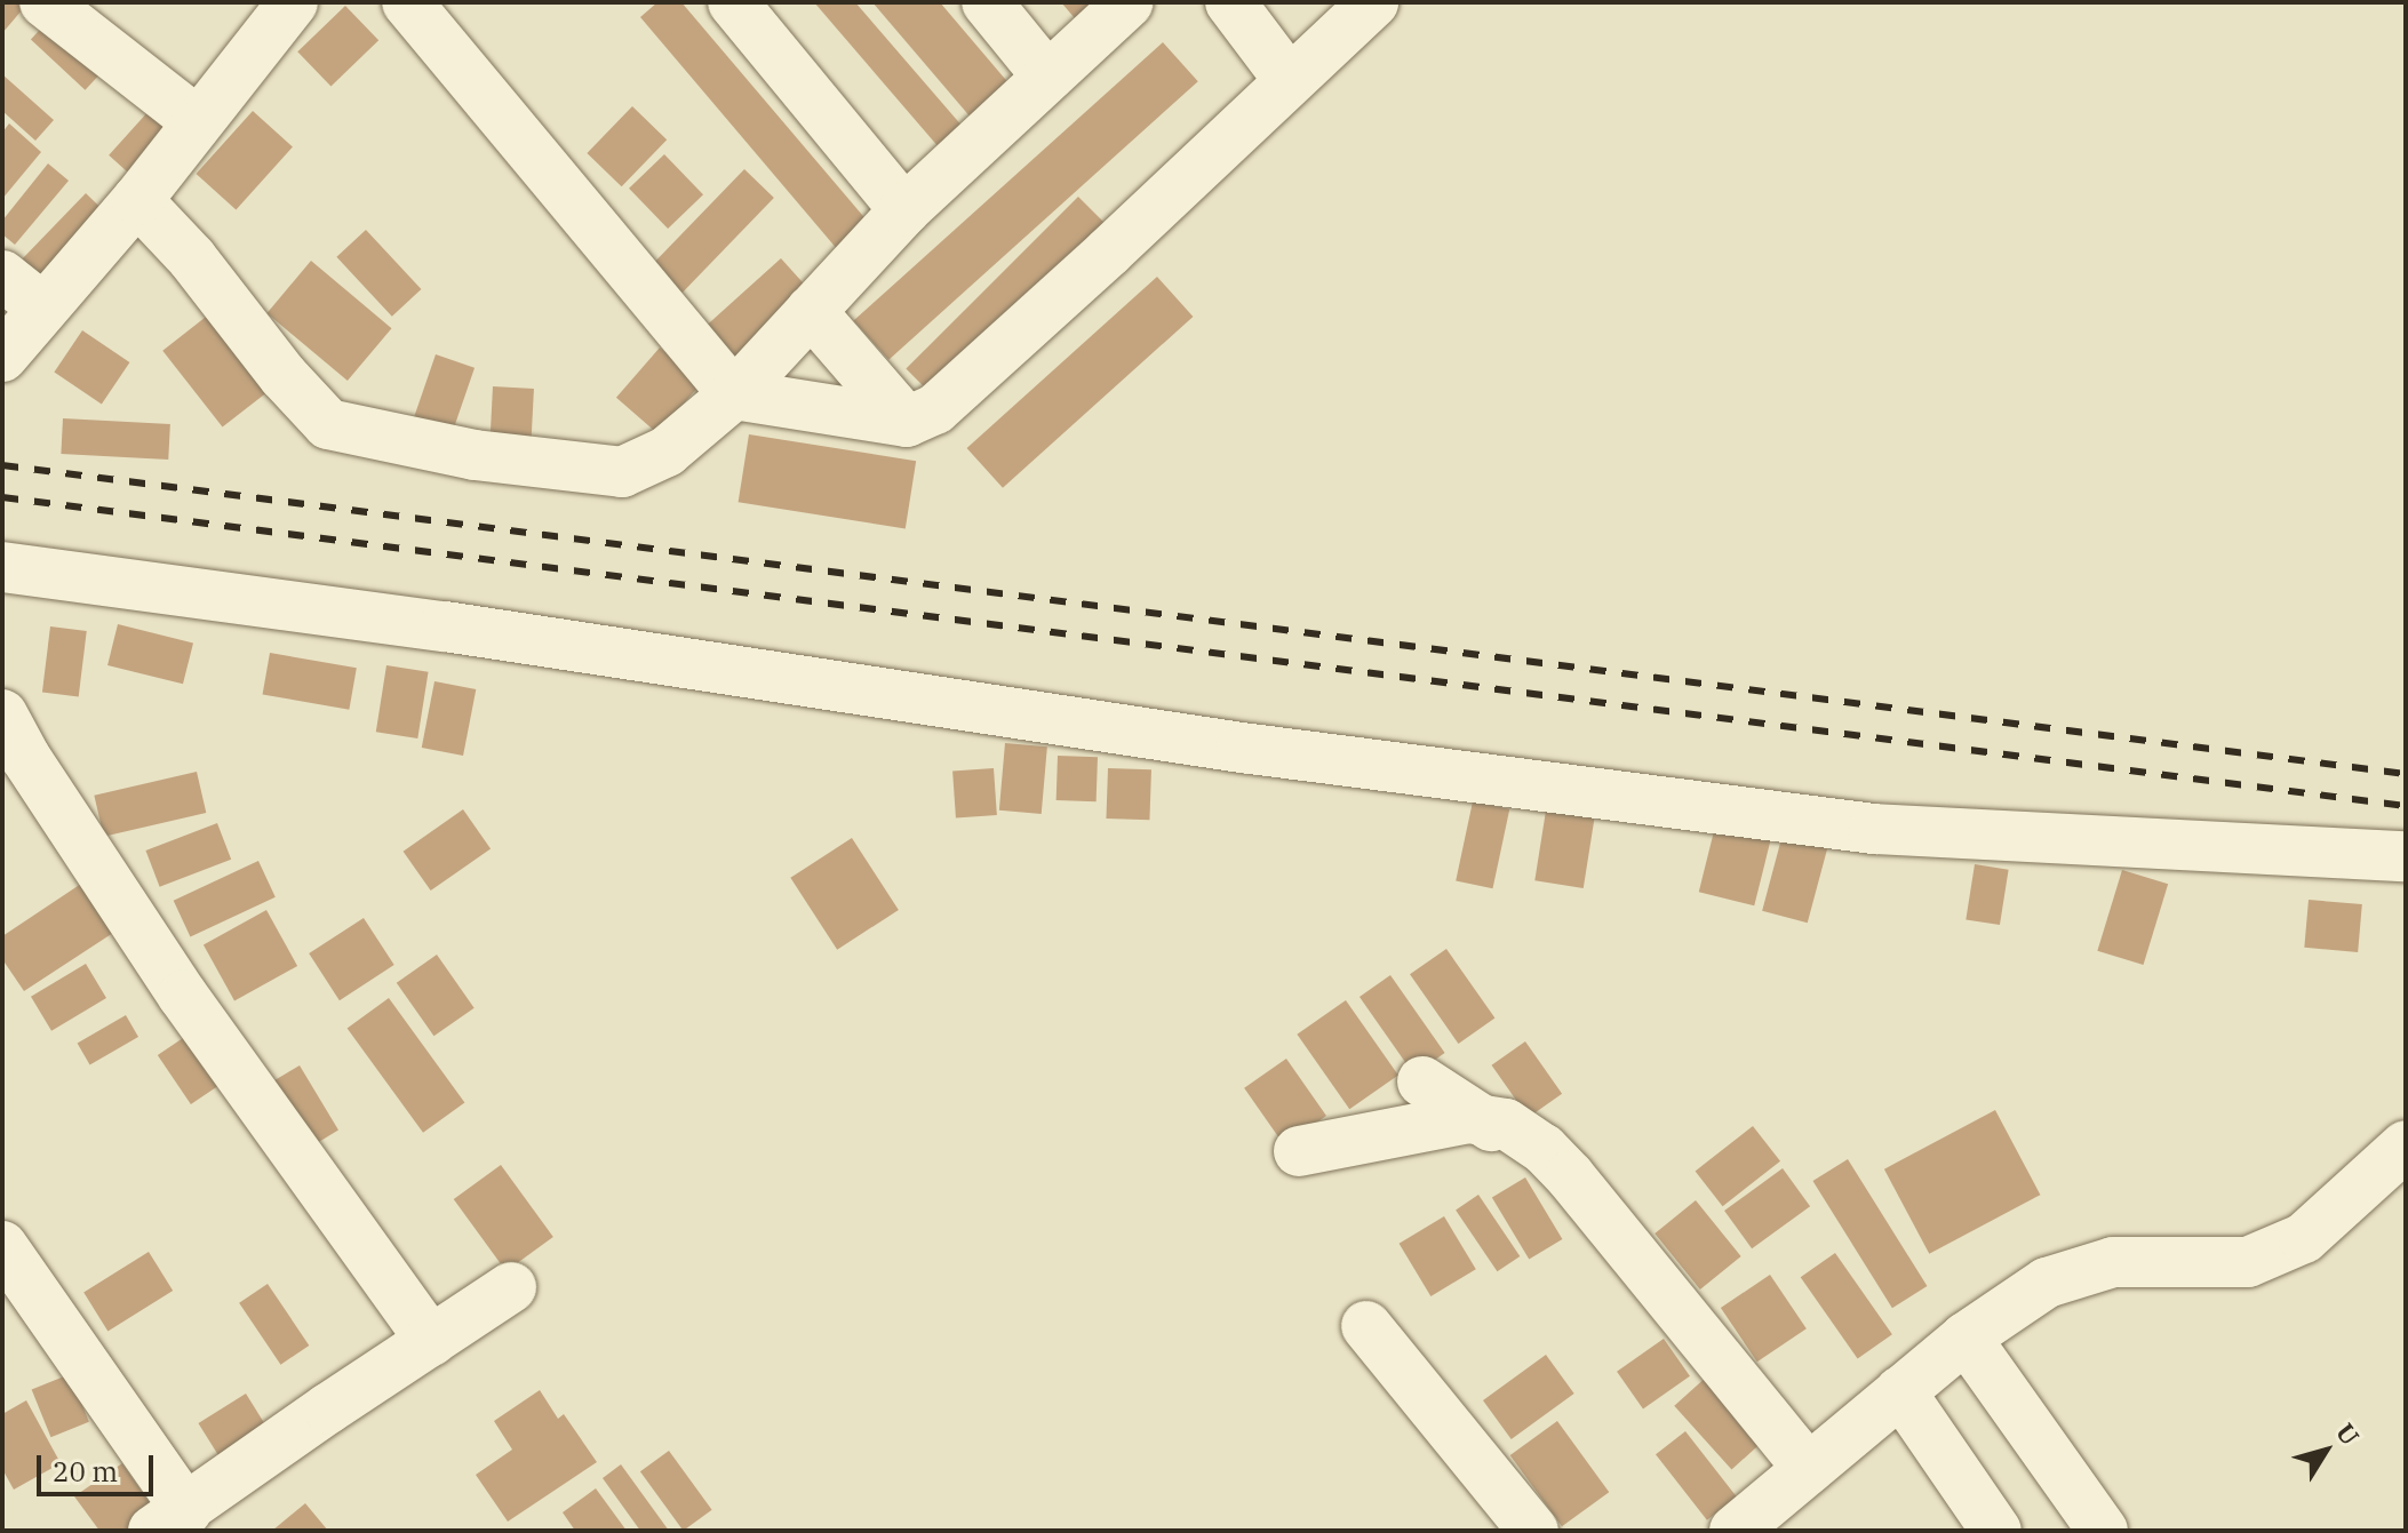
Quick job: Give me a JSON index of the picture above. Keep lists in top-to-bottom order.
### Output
{
  "scale_bar": "20 m",
  "north": "top right"
}
